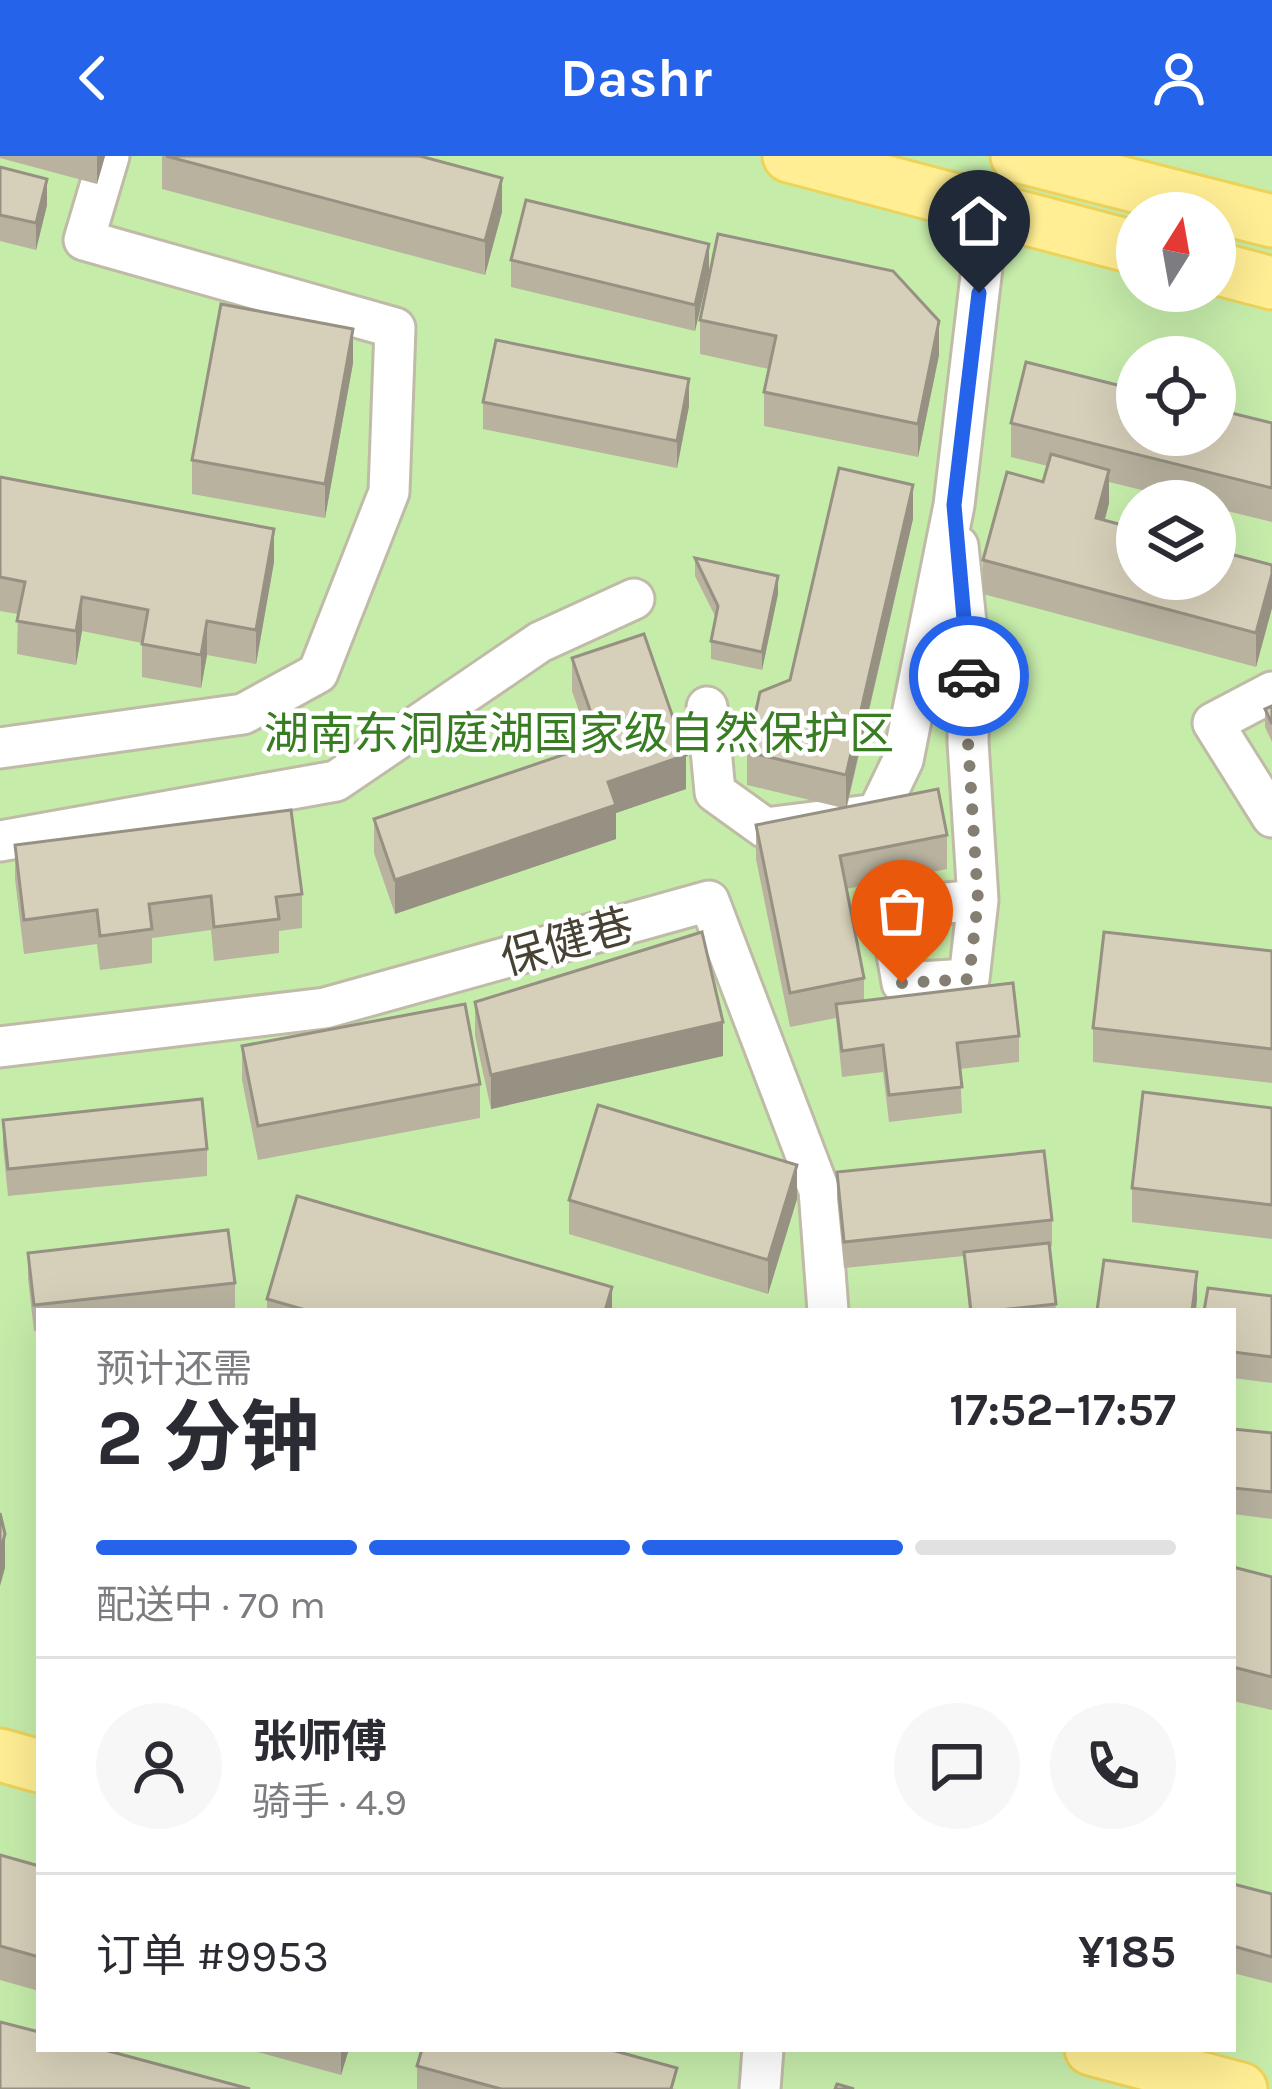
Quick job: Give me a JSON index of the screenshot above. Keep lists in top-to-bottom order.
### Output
{
  "streets": {
    "street": ["保健巷"]
  },
  "parks": ["湖南东洞庭湖国家级自然保护区"],
  "north": "top",
  "page": {
    "header": "Dashr",
    "heading": ["2 分钟", "预计还需", "17:52–17:57"],
    "panel": [
      "张师傅",
      "骑手 · 4.9",
      "订单 #9953",
      "¥185"
    ],
    "bar": "配送中 · 70 m"
  }
}
